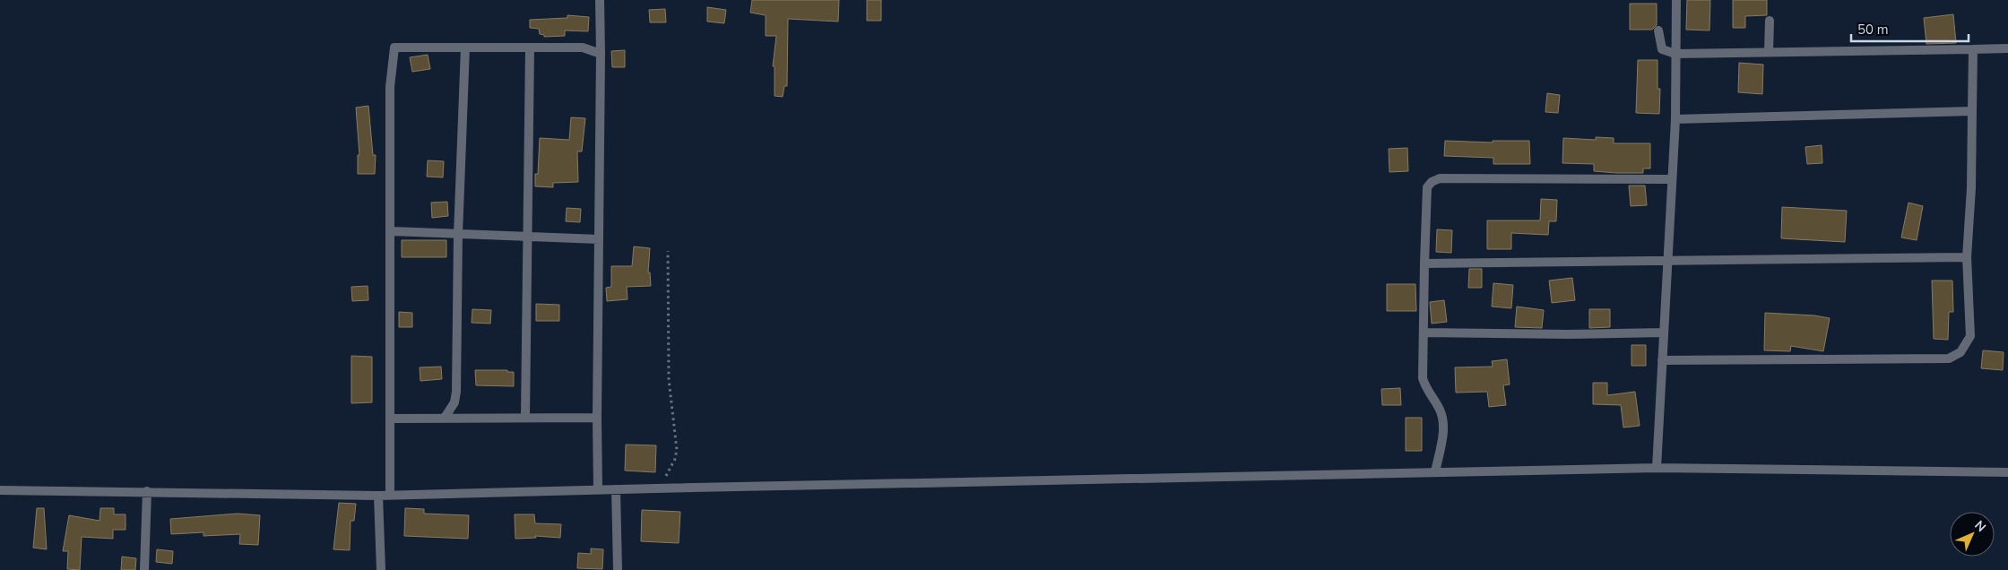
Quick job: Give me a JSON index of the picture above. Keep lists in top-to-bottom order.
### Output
{
  "scale_bar": "50 m",
  "north": "top right"
}
